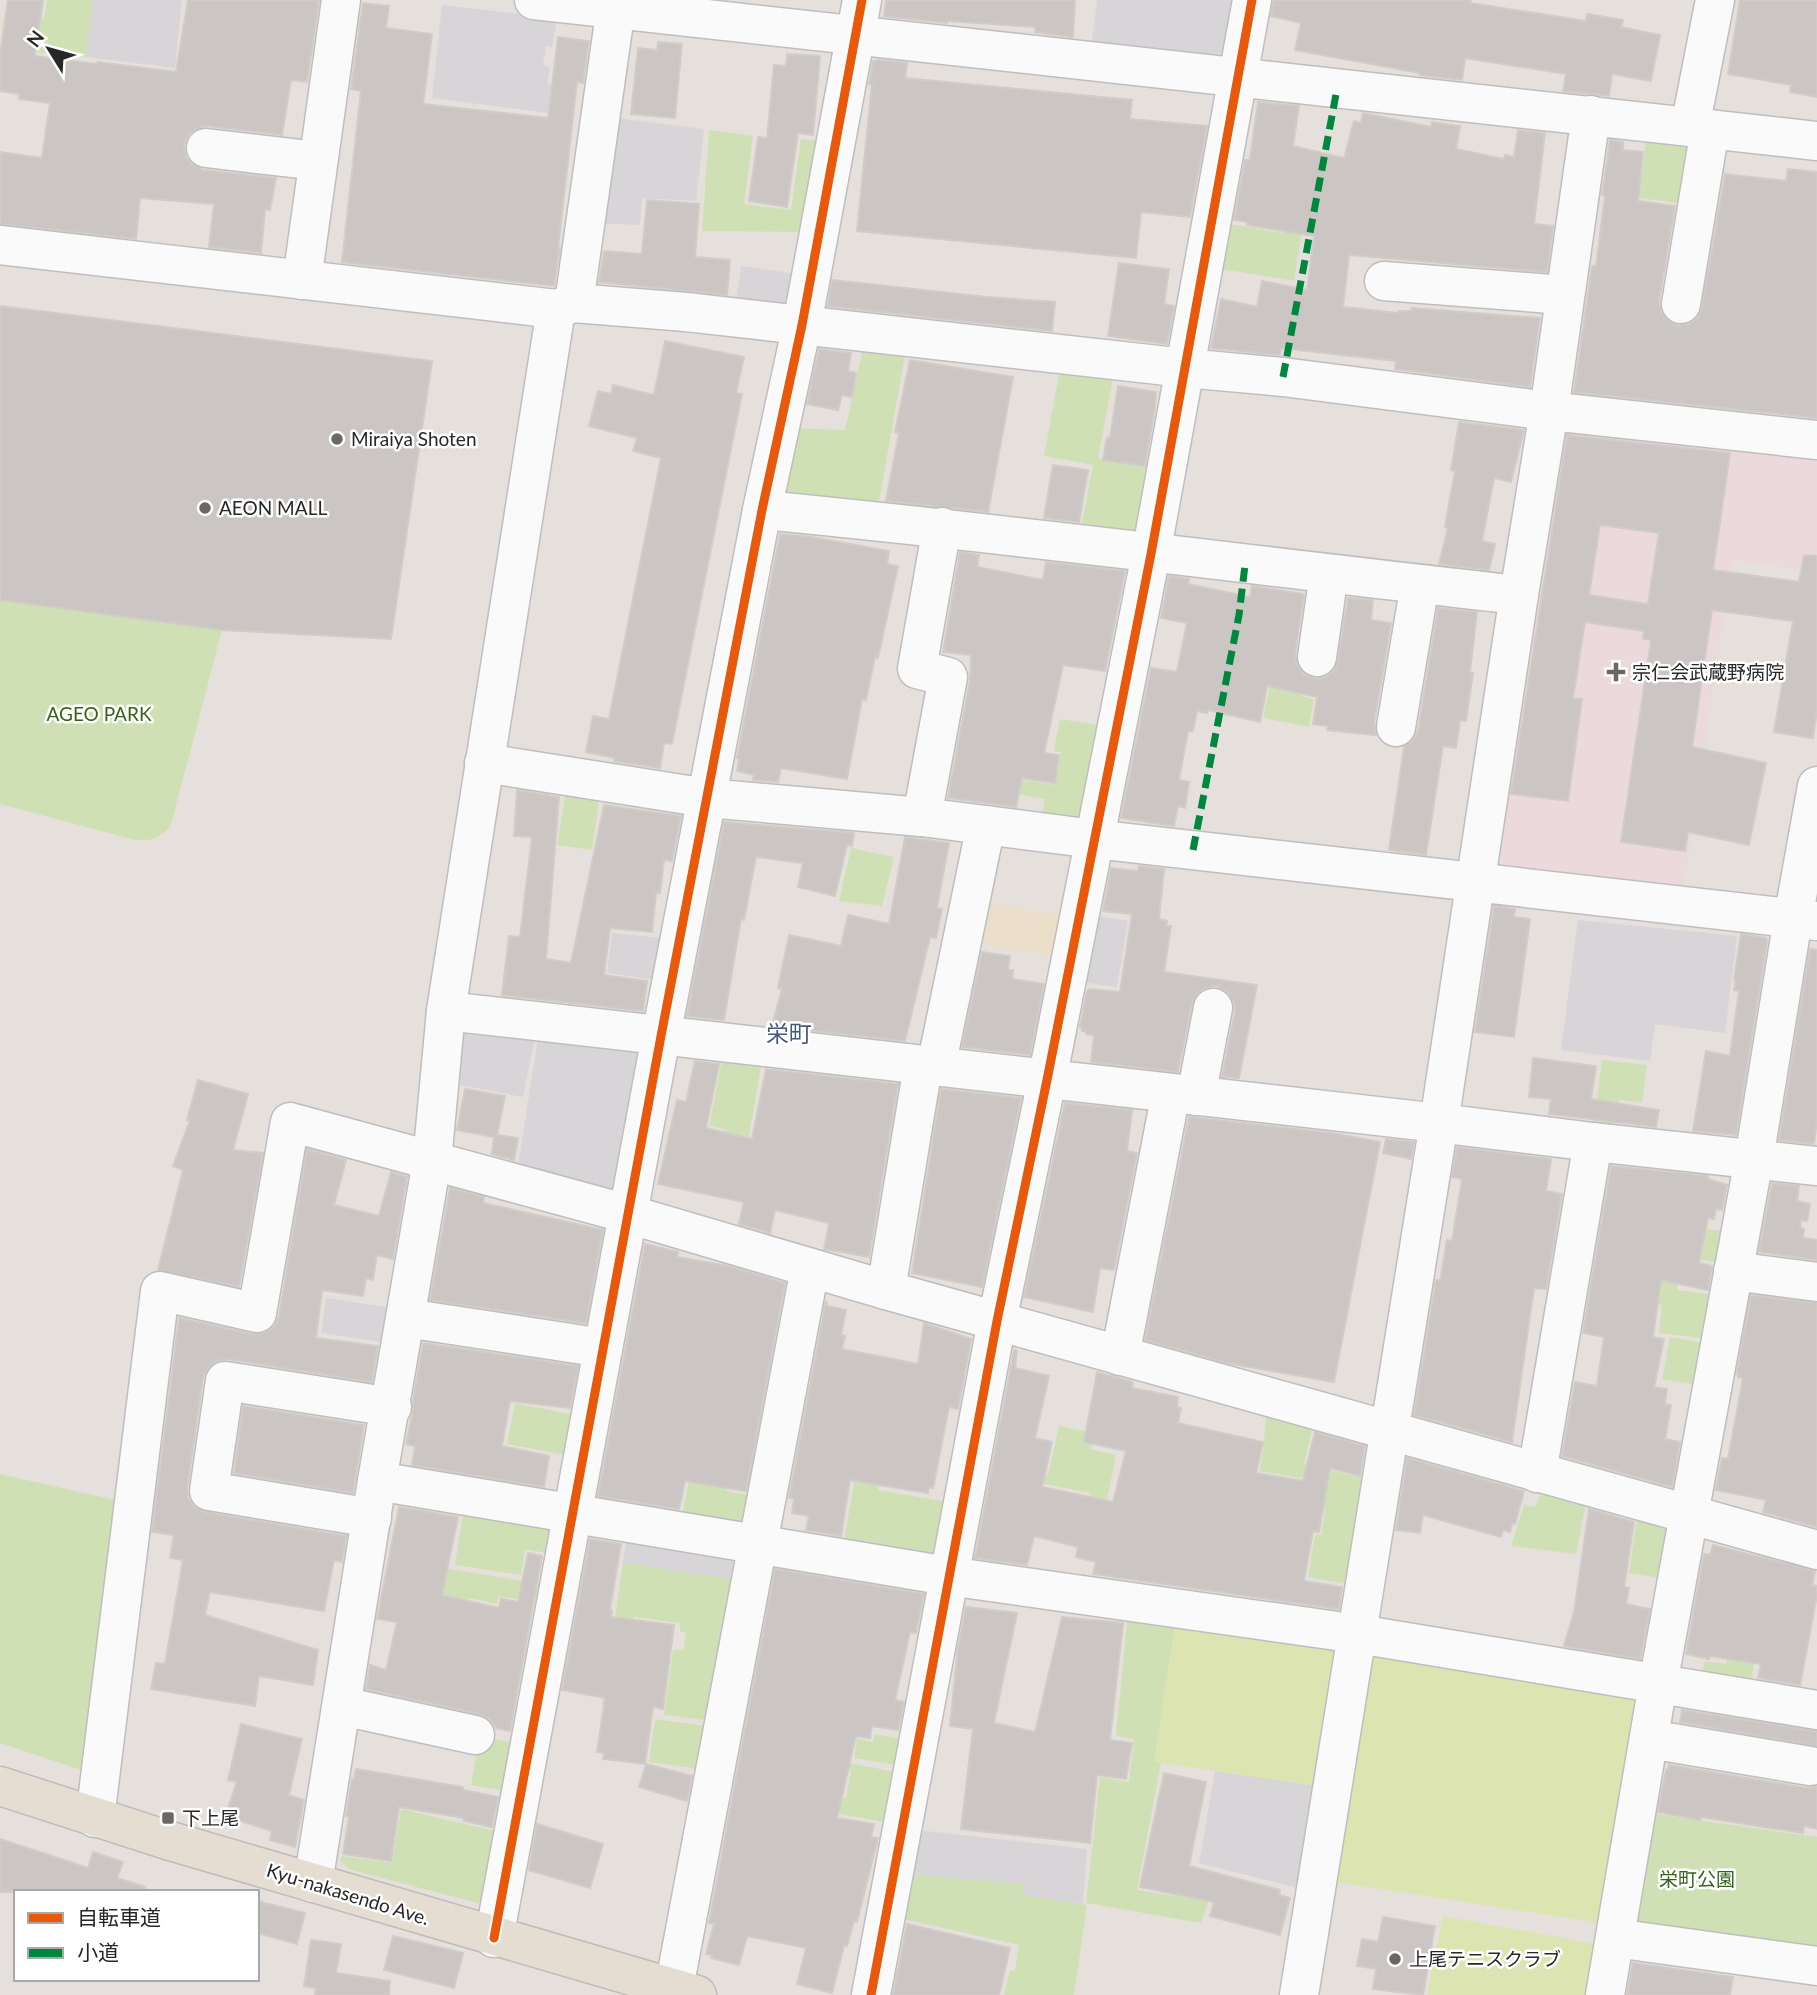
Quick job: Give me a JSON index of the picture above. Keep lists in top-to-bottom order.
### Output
{
  "streets": {
    "main road": ["Kyu-nakasendo Ave."]
  },
  "districts": ["栄町"],
  "parks": ["AGEO PARK", "栄町公園"],
  "places": {
    "other": ["Miraiya Shoten", "AEON MALL", "上尾テニスクラブ"],
    "health": ["宗仁会武蔵野病院"],
    "transit": ["下上尾"]
  },
  "legend": ["自転車道", "小道"],
  "north": "top left"
}
